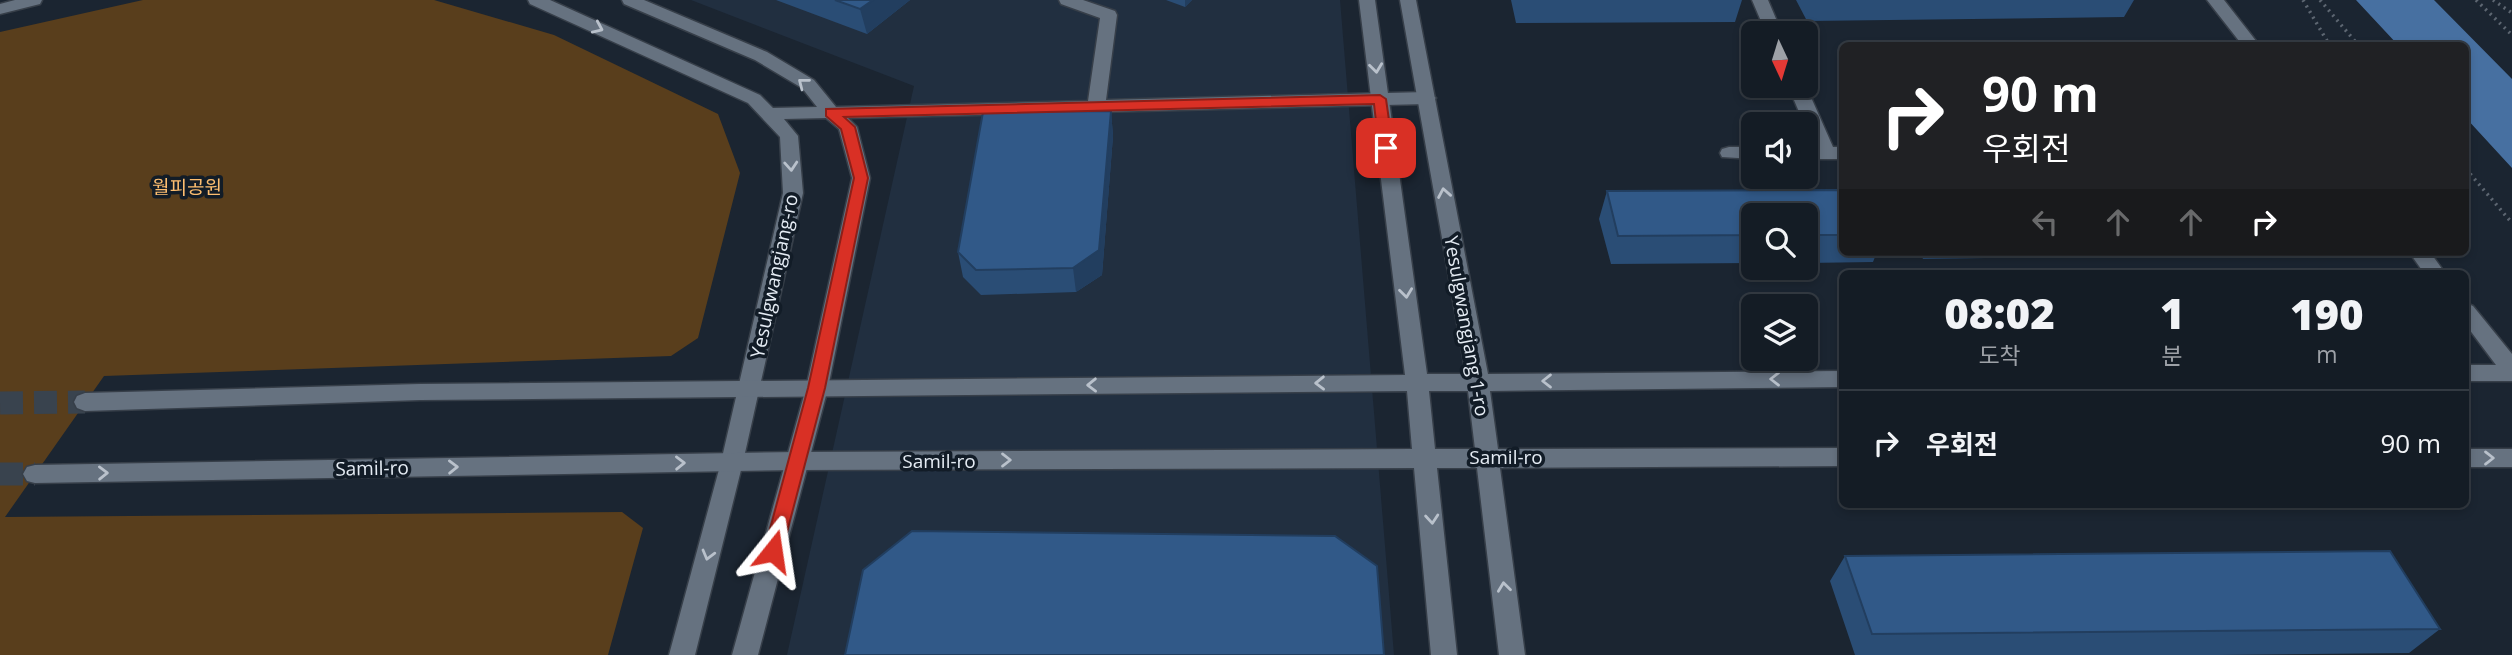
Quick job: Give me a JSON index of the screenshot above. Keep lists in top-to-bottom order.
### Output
{
  "streets": {
    "street": ["Yesulgwangjang-ro", "Yesulgwangjang 1-ro", "Samil-ro"]
  },
  "crossings": [
    ["Yesulgwangjang-ro", "Samil-ro"],
    ["Yesulgwangjang 1-ro", "Samil-ro"]
  ],
  "parks": ["월피공원"],
  "north": "bottom",
  "page": {
    "turn": ["90 m", "우회전"],
    "eta": [
      "08:02",
      "도착",
      "1",
      "분",
      "190",
      "m"
    ],
    "list": [
      {
        "name": "우회전",
        "value": "90 m"
      }
    ]
  }
}
